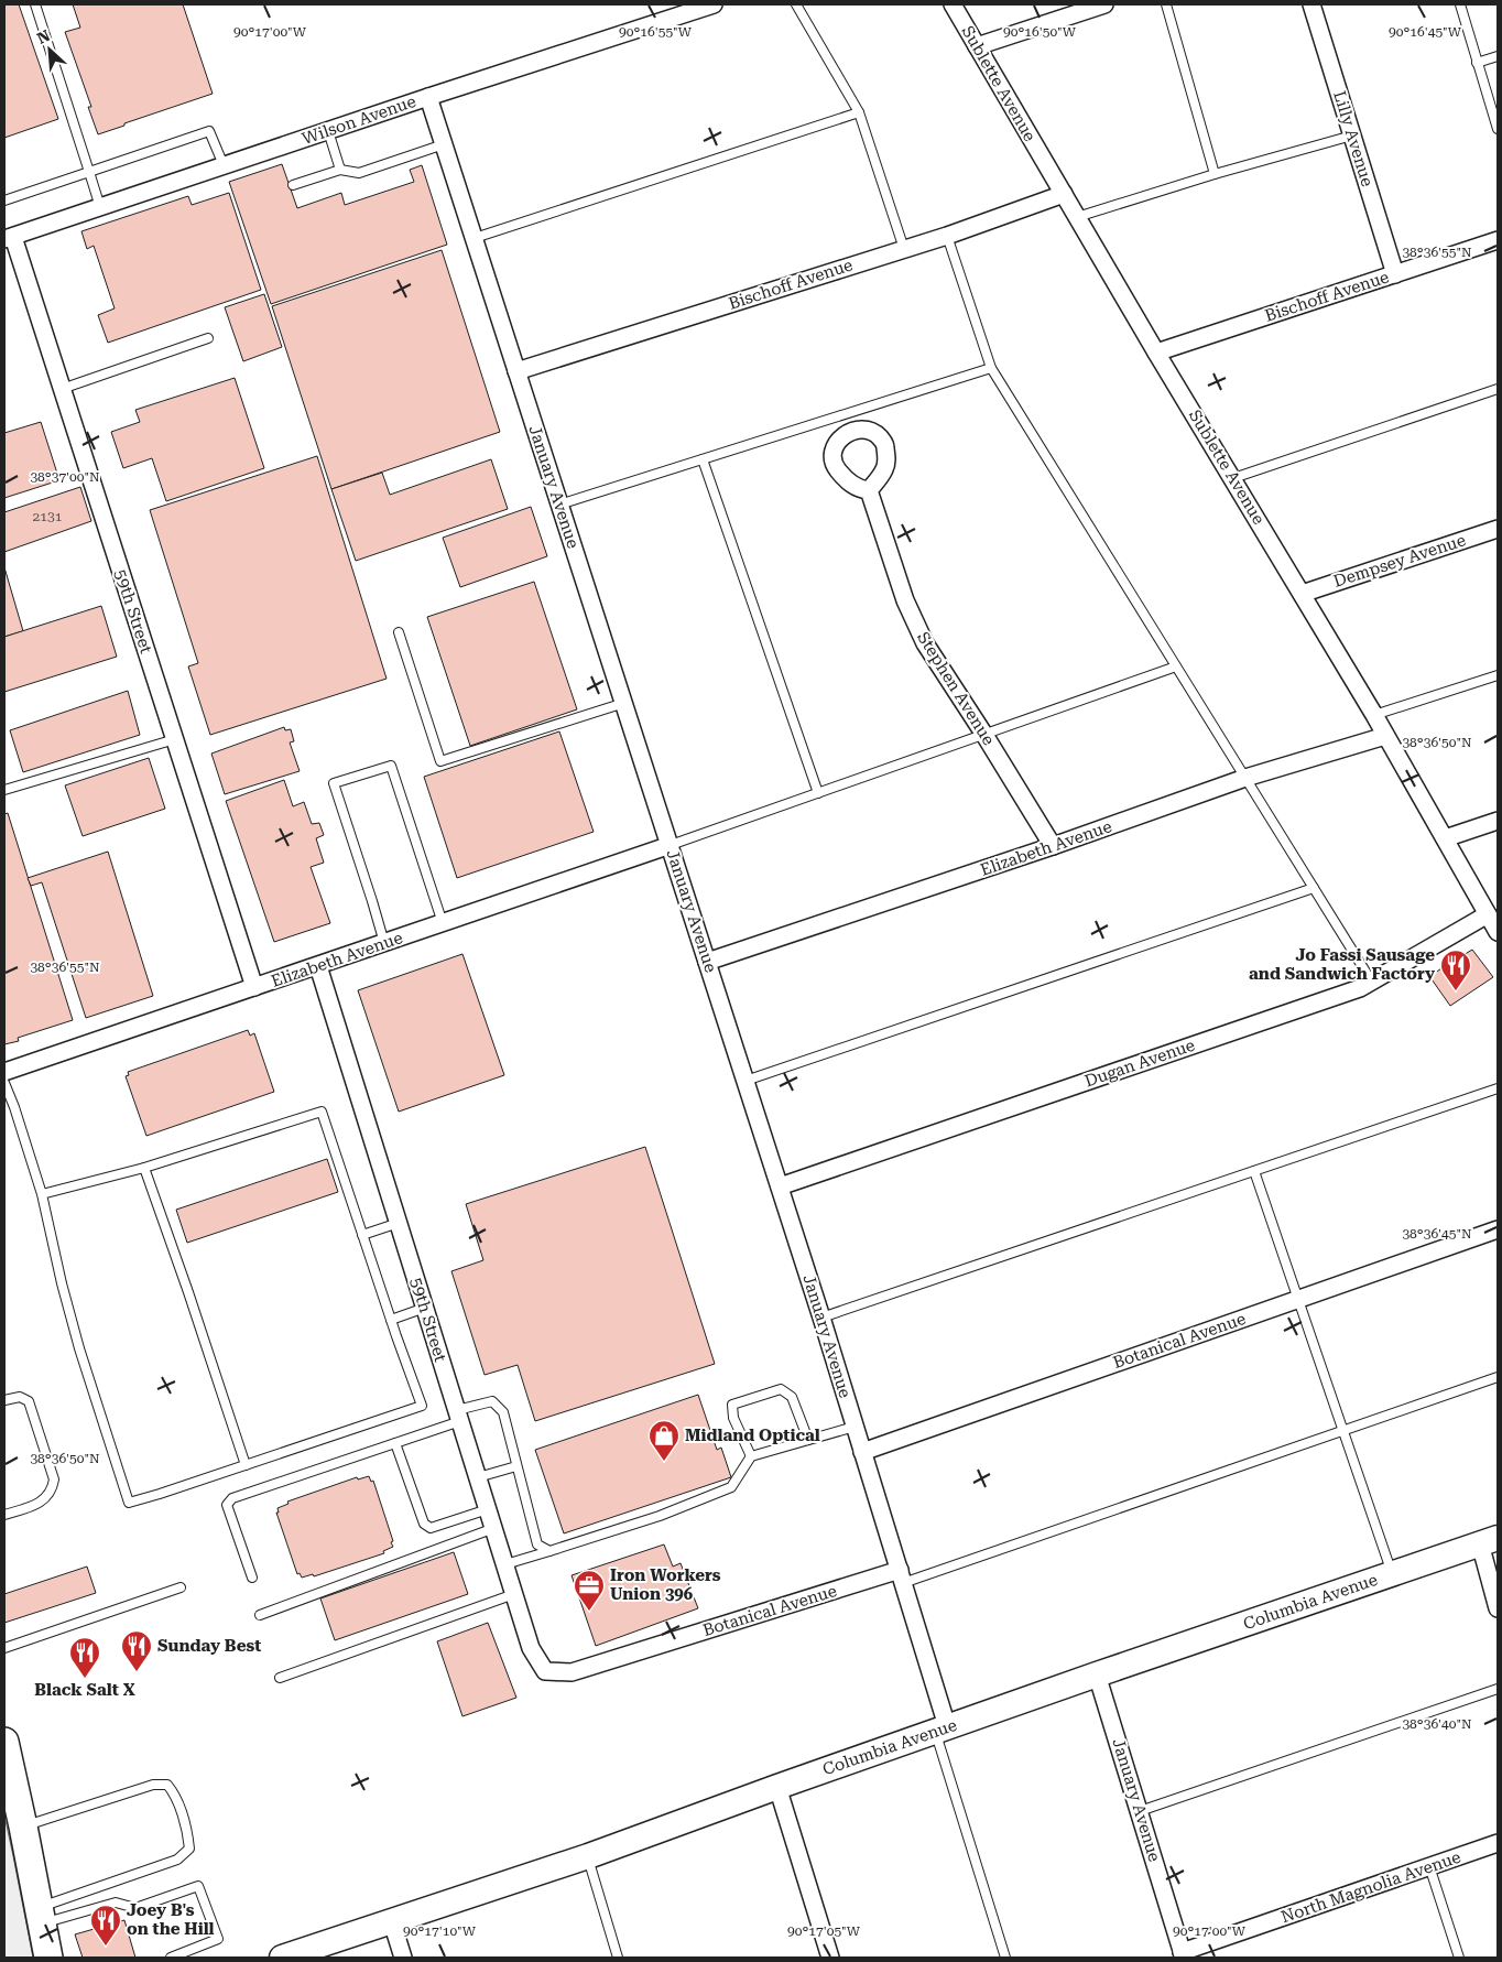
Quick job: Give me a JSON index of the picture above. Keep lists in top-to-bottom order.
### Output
{
  "streets": {
    "street": [
      "Sublette Avenue",
      "Wilson Avenue",
      "Lilly Avenue",
      "Bischoff Avenue",
      "January Avenue",
      "Dempsey Avenue",
      "59th Street",
      "Stephen Avenue",
      "Elizabeth Avenue",
      "Dugan Avenue",
      "Botanical Avenue",
      "Columbia Avenue",
      "North Magnolia Avenue"
    ]
  },
  "crossings": [
    ["Sublette Avenue", "Bischoff Avenue"],
    ["Sublette Avenue", "Dempsey Avenue"],
    ["Sublette Avenue", "Elizabeth Avenue"],
    ["Sublette Avenue", "Dugan Avenue"],
    ["Wilson Avenue", "January Avenue"],
    ["Wilson Avenue", "59th Street"],
    ["Lilly Avenue", "Bischoff Avenue"],
    ["Bischoff Avenue", "January Avenue"],
    ["January Avenue", "Elizabeth Avenue"],
    ["January Avenue", "Dugan Avenue"],
    ["January Avenue", "Botanical Avenue"],
    ["January Avenue", "Columbia Avenue"],
    ["January Avenue", "North Magnolia Avenue"],
    ["59th Street", "Elizabeth Avenue"],
    ["59th Street", "Botanical Avenue"],
    ["Stephen Avenue", "Elizabeth Avenue"]
  ],
  "places": {
    "restaurant": [
      "Jo Fassi Sausage and Sandwich Factory",
      "Sunday Best",
      "Black Salt X",
      "Joey B's on the Hill"
    ],
    "shop": ["Midland Optical"],
    "office": ["Iron Workers Union 396"]
  },
  "house_numbers": ["2131"],
  "north": "top left",
  "coordinates": [
    "90°16'55\"W",
    "90°16'50\"W",
    "90°16'45\"W",
    "90°17'00\"W",
    "38°36'55\"N",
    "38°37'00\"N",
    "38°36'50\"N",
    "38°36'45\"N",
    "38°36'40\"N",
    "90°17'10\"W",
    "90°17'05\"W"
  ]
}
